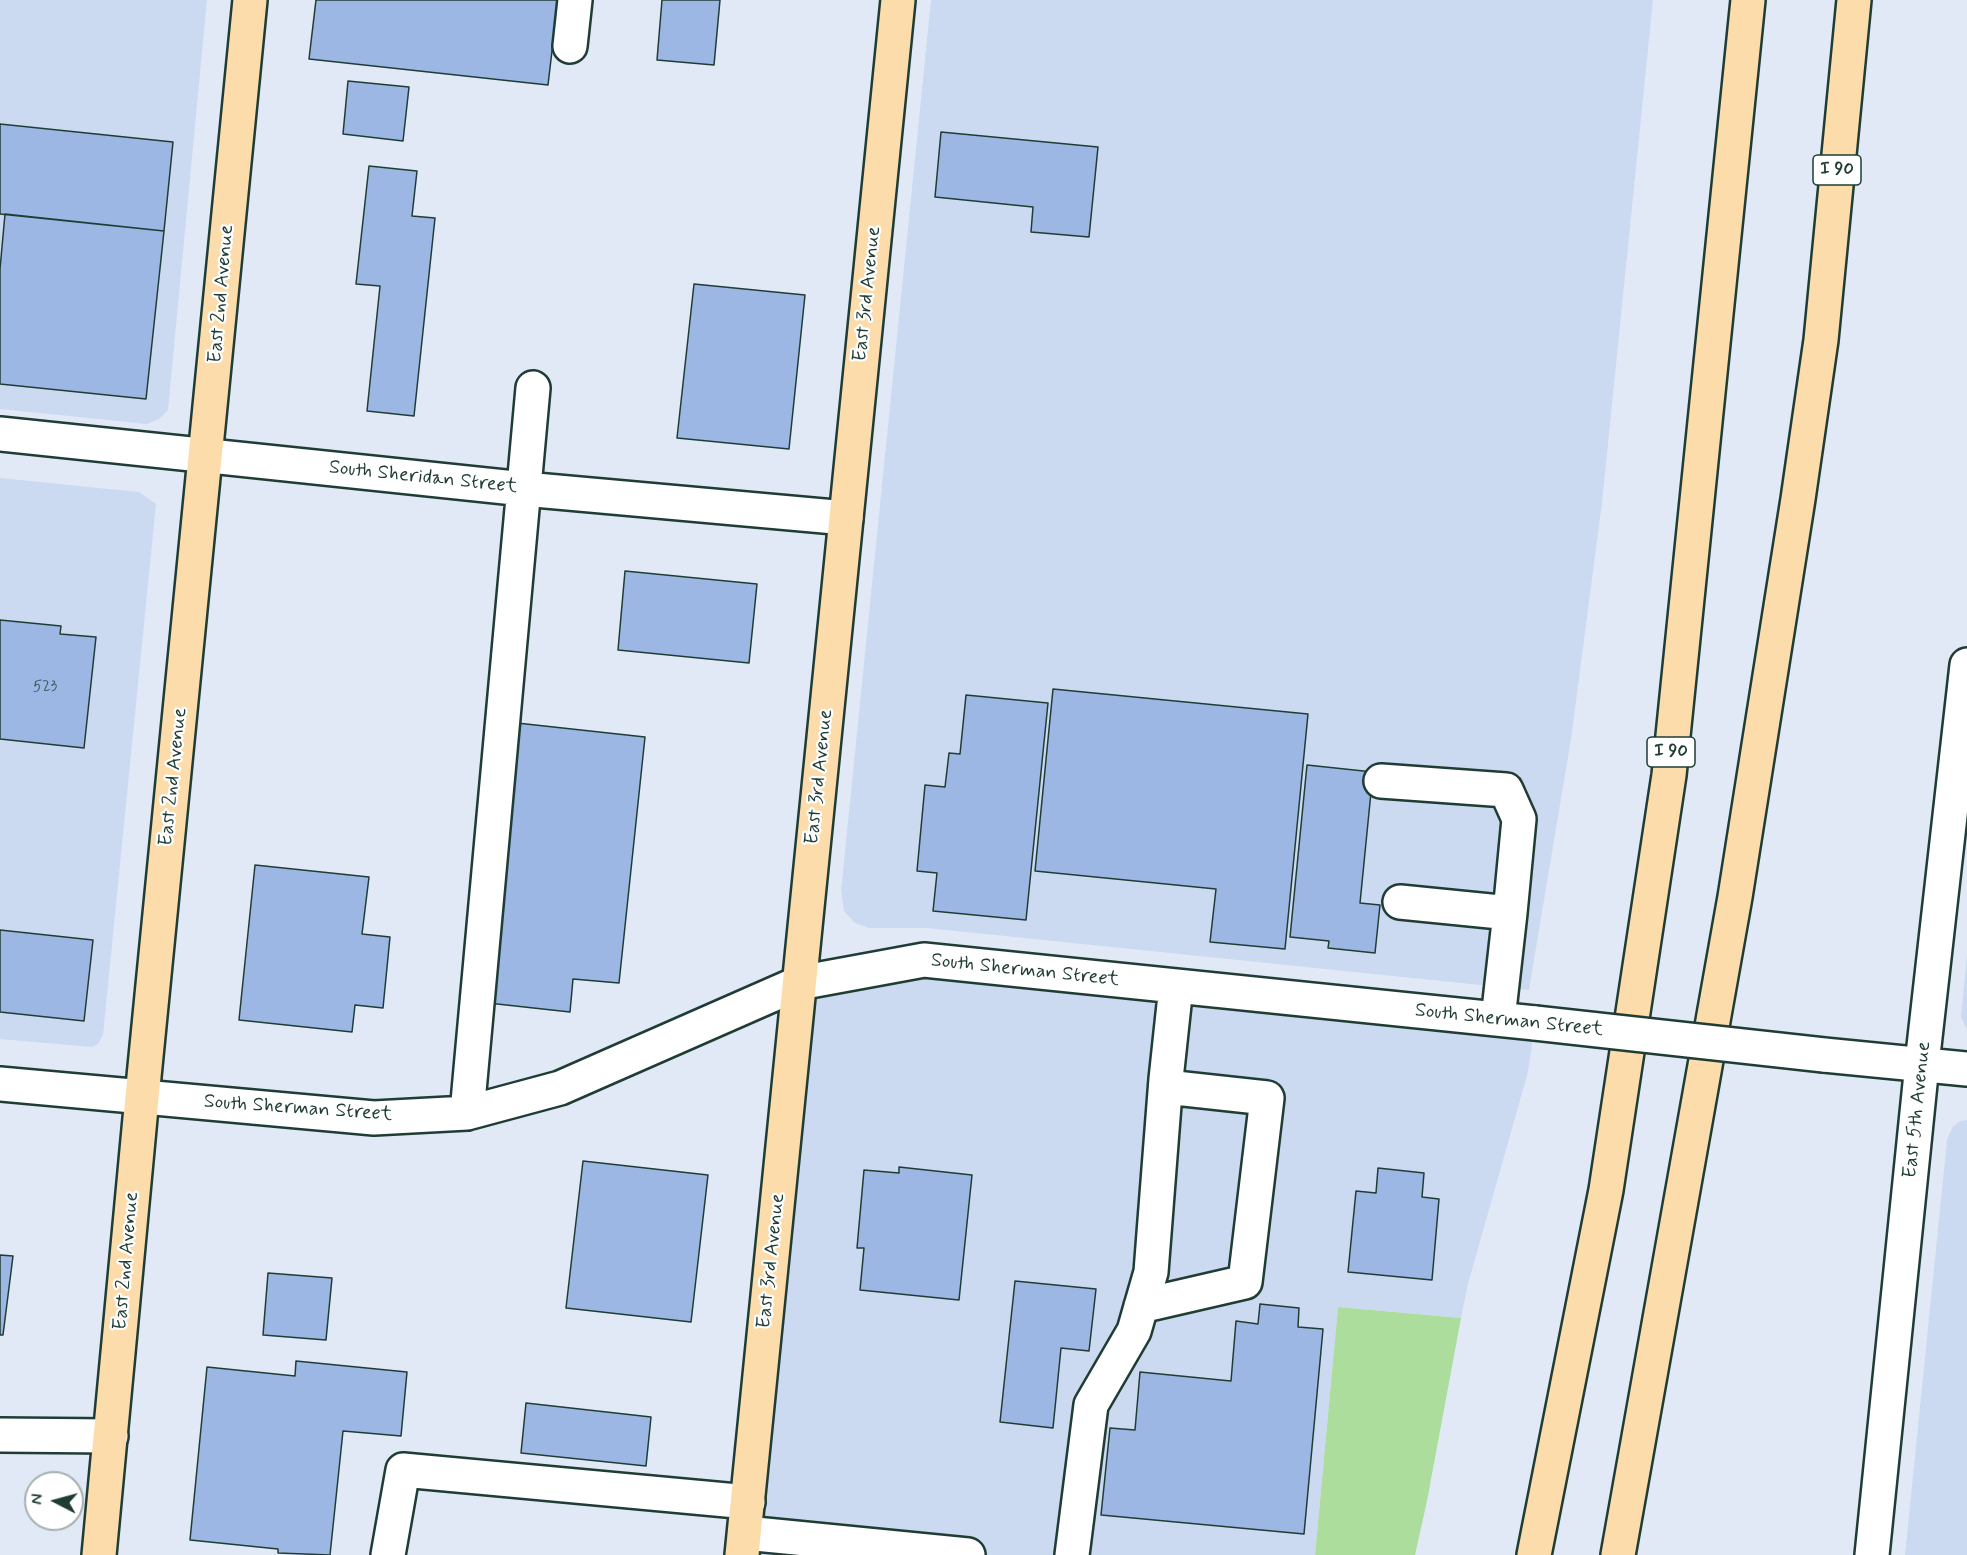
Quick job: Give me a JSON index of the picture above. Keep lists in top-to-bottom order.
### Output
{
  "streets": {
    "main road": ["I 90", "East 2nd Avenue", "East 3rd Avenue"],
    "street": ["South Sheridan Street", "South Sherman Street", "East 5th Avenue"]
  },
  "crossings": [
    ["East 2nd Avenue", "South Sheridan Street"],
    ["East 2nd Avenue", "South Sherman Street"],
    ["East 3rd Avenue", "South Sheridan Street"],
    ["East 3rd Avenue", "South Sherman Street"],
    ["South Sherman Street", "East 5th Avenue"]
  ],
  "house_numbers": ["523"],
  "north": "left"
}
